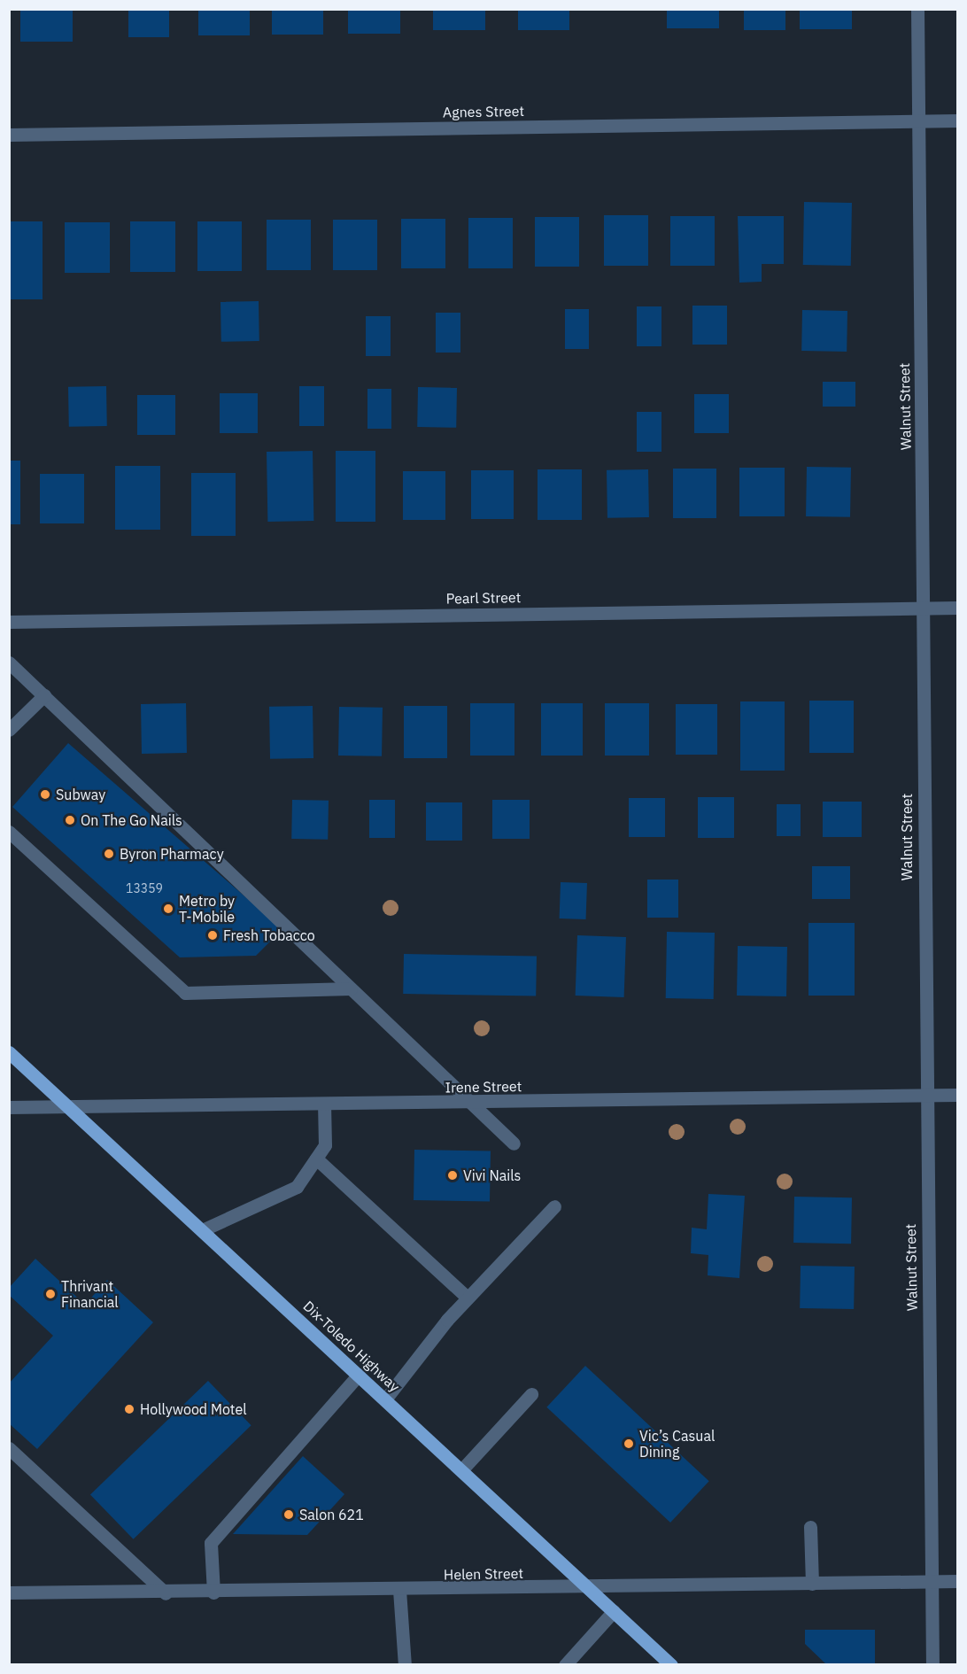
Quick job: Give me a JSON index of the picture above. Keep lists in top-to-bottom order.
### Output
{
  "streets": {
    "main road": ["Dix-Toledo Highway"],
    "street": [
      "Agnes Street",
      "Walnut Street",
      "Pearl Street",
      "Irene Street",
      "Helen Street"
    ]
  },
  "crossings": [
    ["Agnes Street", "Walnut Street"],
    ["Walnut Street", "Pearl Street"],
    ["Walnut Street", "Irene Street"],
    ["Walnut Street", "Helen Street"],
    ["Irene Street", "Dix-Toledo Highway"],
    ["Dix-Toledo Highway", "Helen Street"]
  ],
  "places": [
    "Subway",
    "On The Go Nails",
    "Byron Pharmacy",
    "Metro by T-Mobile",
    "Fresh Tobacco",
    "Vivi Nails",
    "Thrivant Financial",
    "Hollywood Motel",
    "Vic’s Casual Dining",
    "Salon 621"
  ],
  "house_numbers": ["13359"]
}
